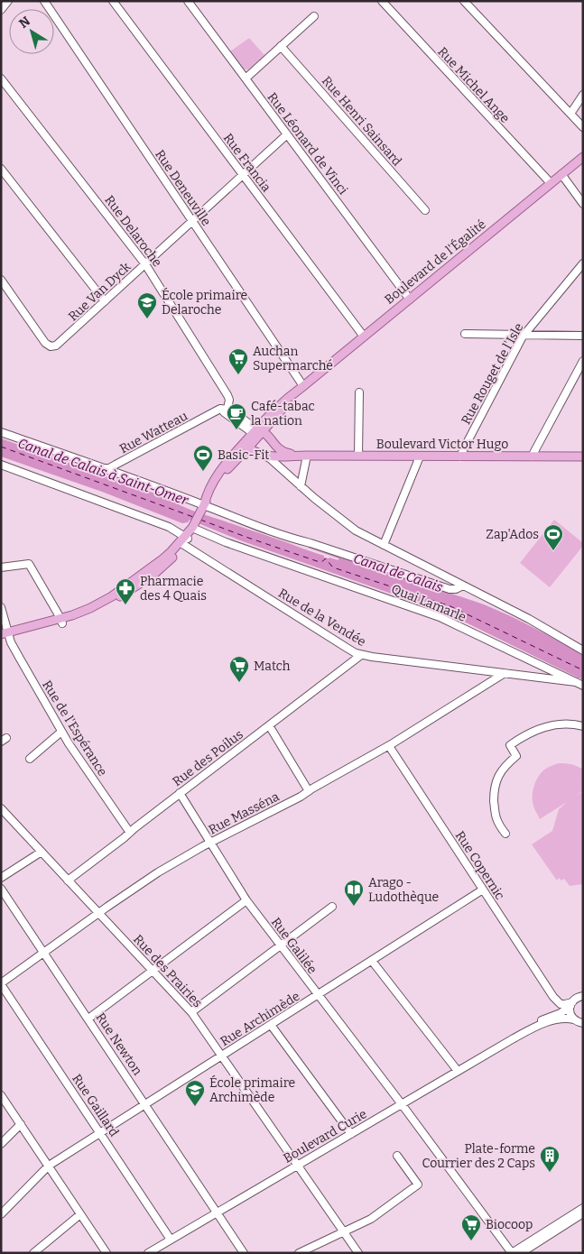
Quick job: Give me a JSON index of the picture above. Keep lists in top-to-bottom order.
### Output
{
  "streets": {
    "main road": ["Boulevard de l'Égalité", "Boulevard Victor Hugo"],
    "street": [
      "Rue Michel Ange",
      "Rue Henri Sainsard",
      "Rue Léonard de Vinci",
      "Rue Francia",
      "Rue Deneuville",
      "Rue Delaroche",
      "Rue Van Dyck",
      "Rue Rouget de l'Isle",
      "Rue Watteau",
      "Quai Lamarle",
      "Rue de la Vendée",
      "Rue de l'Espérance",
      "Rue des Poilus",
      "Rue Masséna",
      "Rue Copernic",
      "Rue Galilée",
      "Rue des Prairies",
      "Rue Archimède",
      "Rue Newton",
      "Rue Gaillard",
      "Boulevard Curie"
    ]
  },
  "crossings": [
    ["Rue Michel Ange", "Boulevard de l'Égalité"],
    ["Rue Léonard de Vinci", "Boulevard de l'Égalité"],
    ["Rue Léonard de Vinci", "Rue Van Dyck"],
    ["Rue Francia", "Boulevard de l'Égalité"],
    ["Rue Francia", "Rue Van Dyck"],
    ["Rue Deneuville", "Boulevard de l'Égalité"],
    ["Rue Deneuville", "Rue Van Dyck"],
    ["Rue Delaroche", "Rue Van Dyck"],
    ["Rue Delaroche", "Rue Watteau"],
    ["Boulevard de l'Égalité", "Boulevard Victor Hugo"],
    ["Rue Rouget de l'Isle", "Boulevard Victor Hugo"],
    ["Quai Lamarle", "Rue de la Vendée"],
    ["Rue de la Vendée", "Rue des Poilus"],
    ["Rue de la Vendée", "Rue Masséna"],
    ["Rue de l'Espérance", "Rue des Poilus"],
    ["Rue des Poilus", "Rue Galilée"],
    ["Rue des Poilus", "Rue des Prairies"],
    ["Rue Masséna", "Rue Copernic"],
    ["Rue Masséna", "Rue Galilée"],
    ["Rue Masséna", "Rue des Prairies"],
    ["Rue Masséna", "Rue Newton"],
    ["Rue Masséna", "Rue Gaillard"],
    ["Rue Copernic", "Rue Archimède"],
    ["Rue Galilée", "Rue Archimède"],
    ["Rue Galilée", "Boulevard Curie"],
    ["Rue des Prairies", "Rue Archimède"],
    ["Rue des Prairies", "Boulevard Curie"],
    ["Rue Archimède", "Rue Newton"],
    ["Rue Archimède", "Rue Gaillard"],
    ["Rue Newton", "Boulevard Curie"],
    ["Rue Gaillard", "Boulevard Curie"]
  ],
  "water": ["Canal de Calais à Saint-Omer", "Canal de Calais"],
  "places": {
    "school or university": ["École primaire Delaroche", "École primaire Archimède"],
    "supermarket": ["Auchan Supermarché", "Match", "Biocoop"],
    "cafe": ["Café-tabac la nation"],
    "sports": ["Basic-Fit", "Zap'Ados"],
    "pharmacy": ["Pharmacie des 4 Quais"],
    "library": ["Arago - Ludothèque"],
    "building": ["Plate-forme Courrier des 2 Caps"]
  },
  "north": "top left"
}
